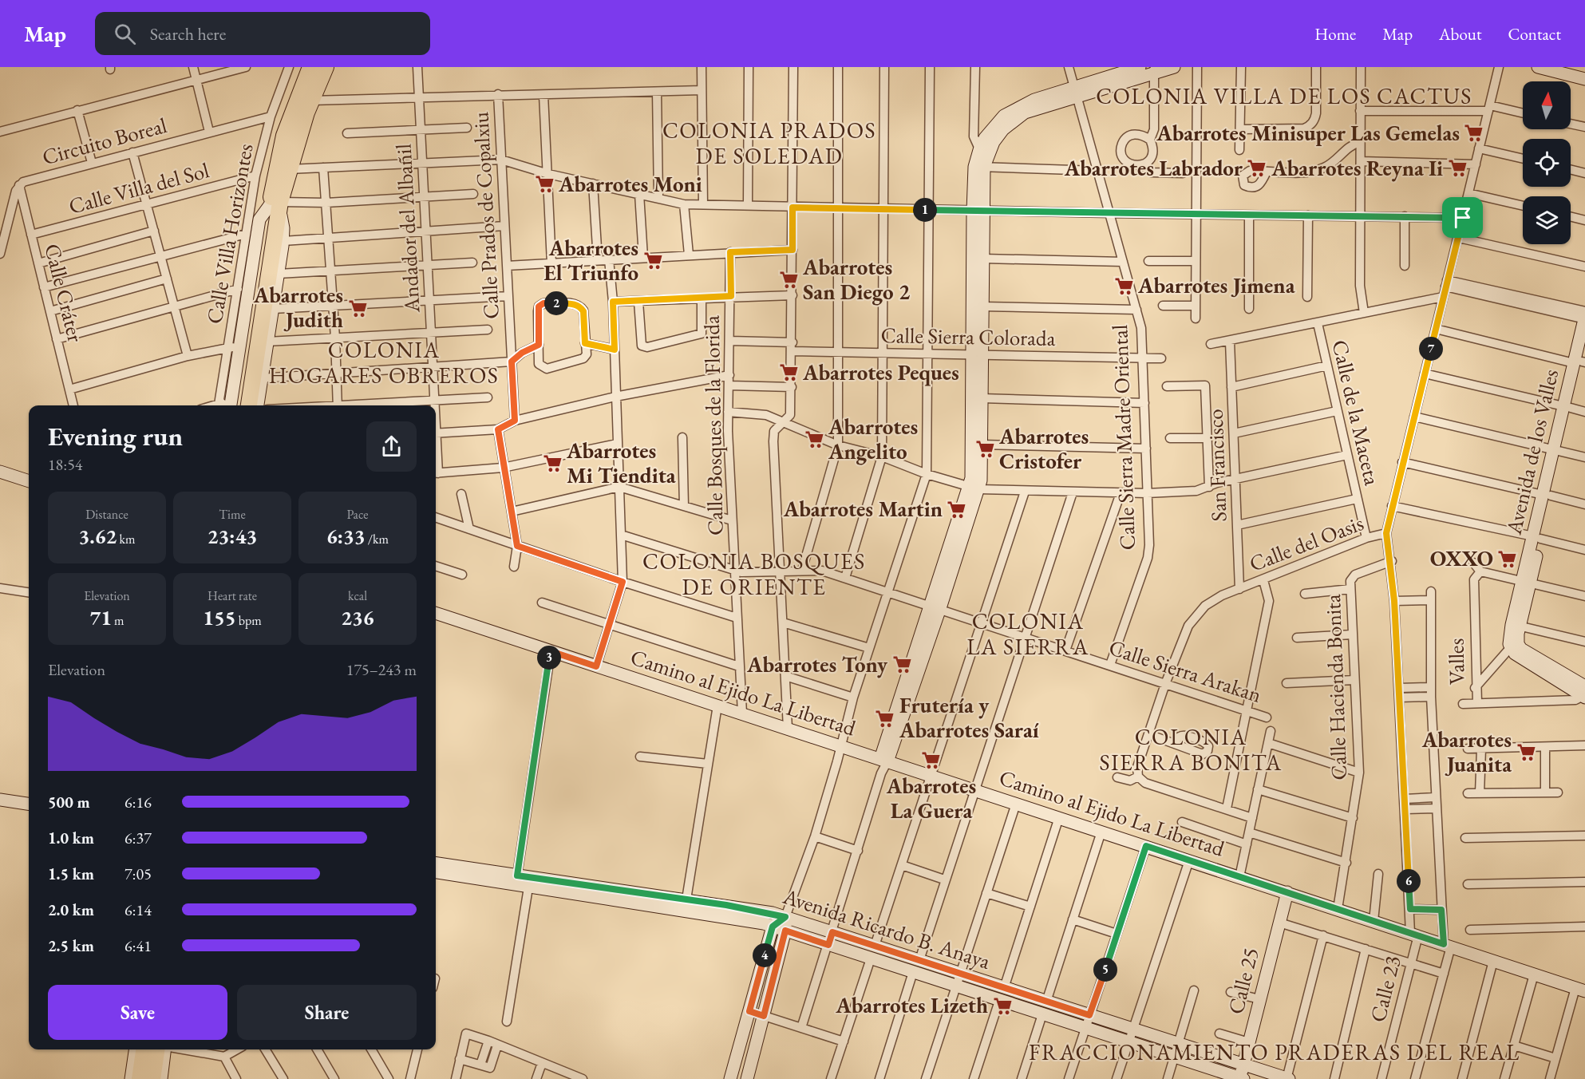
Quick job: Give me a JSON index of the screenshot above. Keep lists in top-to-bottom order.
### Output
{
  "streets": {
    "street": [
      "Circuito Boreal",
      "Calle Villa del Sol",
      "Calle Prados de Copalxiu",
      "Andador del Albañil",
      "Calle Villa Horizontes",
      "Calle Cráter",
      "Calle Sierra Colorada",
      "Calle de la Maceta",
      "Calle Bosques de la Florida",
      "Calle Sierra Madre Oriental",
      "Avenida de los Valles",
      "San Francisco",
      "Calle del Oasis",
      "Valles",
      "Calle Sierra Arakan",
      "Calle Hacienda Bonita",
      "Camino al Ejido La Libertad",
      "Avenida Ricardo B. Anaya",
      "Calle 25",
      "Calle 23"
    ]
  },
  "crossings": [
    ["Circuito Boreal", "Calle Villa Horizontes"],
    ["Circuito Boreal", "Calle Cráter"],
    ["Calle Villa del Sol", "Calle Villa Horizontes"],
    ["Calle Villa del Sol", "Calle Cráter"],
    ["Calle Sierra Colorada", "Calle Bosques de la Florida"],
    ["Calle Sierra Colorada", "Calle Sierra Madre Oriental"],
    ["Calle de la Maceta", "Calle del Oasis"],
    ["Calle Bosques de la Florida", "Calle Sierra Arakan"],
    ["Calle Bosques de la Florida", "Camino al Ejido La Libertad"],
    ["Calle Sierra Madre Oriental", "Calle Sierra Arakan"],
    ["San Francisco", "Calle del Oasis"],
    ["Calle del Oasis", "Calle Sierra Arakan"],
    ["Calle del Oasis", "Calle 23"],
    ["Calle Hacienda Bonita", "Camino al Ejido La Libertad"],
    ["Calle Hacienda Bonita", "Calle 23"],
    ["Camino al Ejido La Libertad", "Calle 25"],
    ["Camino al Ejido La Libertad", "Calle 23"],
    ["Avenida Ricardo B. Anaya", "Calle 25"]
  ],
  "districts": [
    "COLONIA VILLA DE LOS CACTUS",
    "COLONIA PRADOS DE SOLEDAD",
    "COLONIA HOGARES OBREROS",
    "COLONIA BOSQUES DE ORIENTE",
    "COLONIA LA SIERRA",
    "COLONIA SIERRA BONITA",
    "FRACCIONAMIENTO PRADERAS DEL REAL"
  ],
  "places": {
    "supermarket": [
      "Abarrotes Minisuper Las Gemelas",
      "Abarrotes Labrador",
      "Abarrotes Reyna Ii",
      "Abarrotes Moni",
      "Abarrotes El Triunfo",
      "Abarrotes San Diego 2",
      "Abarrotes Jimena",
      "Abarrotes Judith",
      "Abarrotes Peques",
      "Abarrotes Angelito",
      "Abarrotes Cristofer",
      "Abarrotes Mi Tiendita",
      "Abarrotes Martin",
      "OXXO",
      "Abarrotes Tony",
      "Frutería y Abarrotes Saraí",
      "Abarrotes Juanita",
      "Abarrotes La Guera",
      "Abarrotes Lizeth"
    ]
  },
  "north": "top",
  "page": {
    "header": "Map",
    "search": "Search here",
    "nav": [
      "Home",
      "Map",
      "About",
      "Contact"
    ],
    "pins": [
      "1",
      "2",
      "7",
      "3",
      "6",
      "4",
      "5"
    ],
    "heading": ["Evening run", "18:54"],
    "stats": [
      ["Distance", "3.62 km"],
      ["Time", "23:43"],
      ["Pace", "6:33 /km"],
      ["Elevation", "71 m"],
      ["Heart rate", "155 bpm"],
      ["kcal", "236"]
    ],
    "chart": ["Elevation", "175–243 m"],
    "list": [
      {
        "name": "500 m",
        "note": "6:16"
      },
      {
        "name": "1.0 km",
        "note": "6:37"
      },
      {
        "name": "1.5 km",
        "note": "7:05"
      },
      {
        "name": "2.0 km",
        "note": "6:14"
      },
      {
        "name": "2.5 km",
        "note": "6:41"
      }
    ],
    "buttons": ["Save", "Share"]
  }
}
